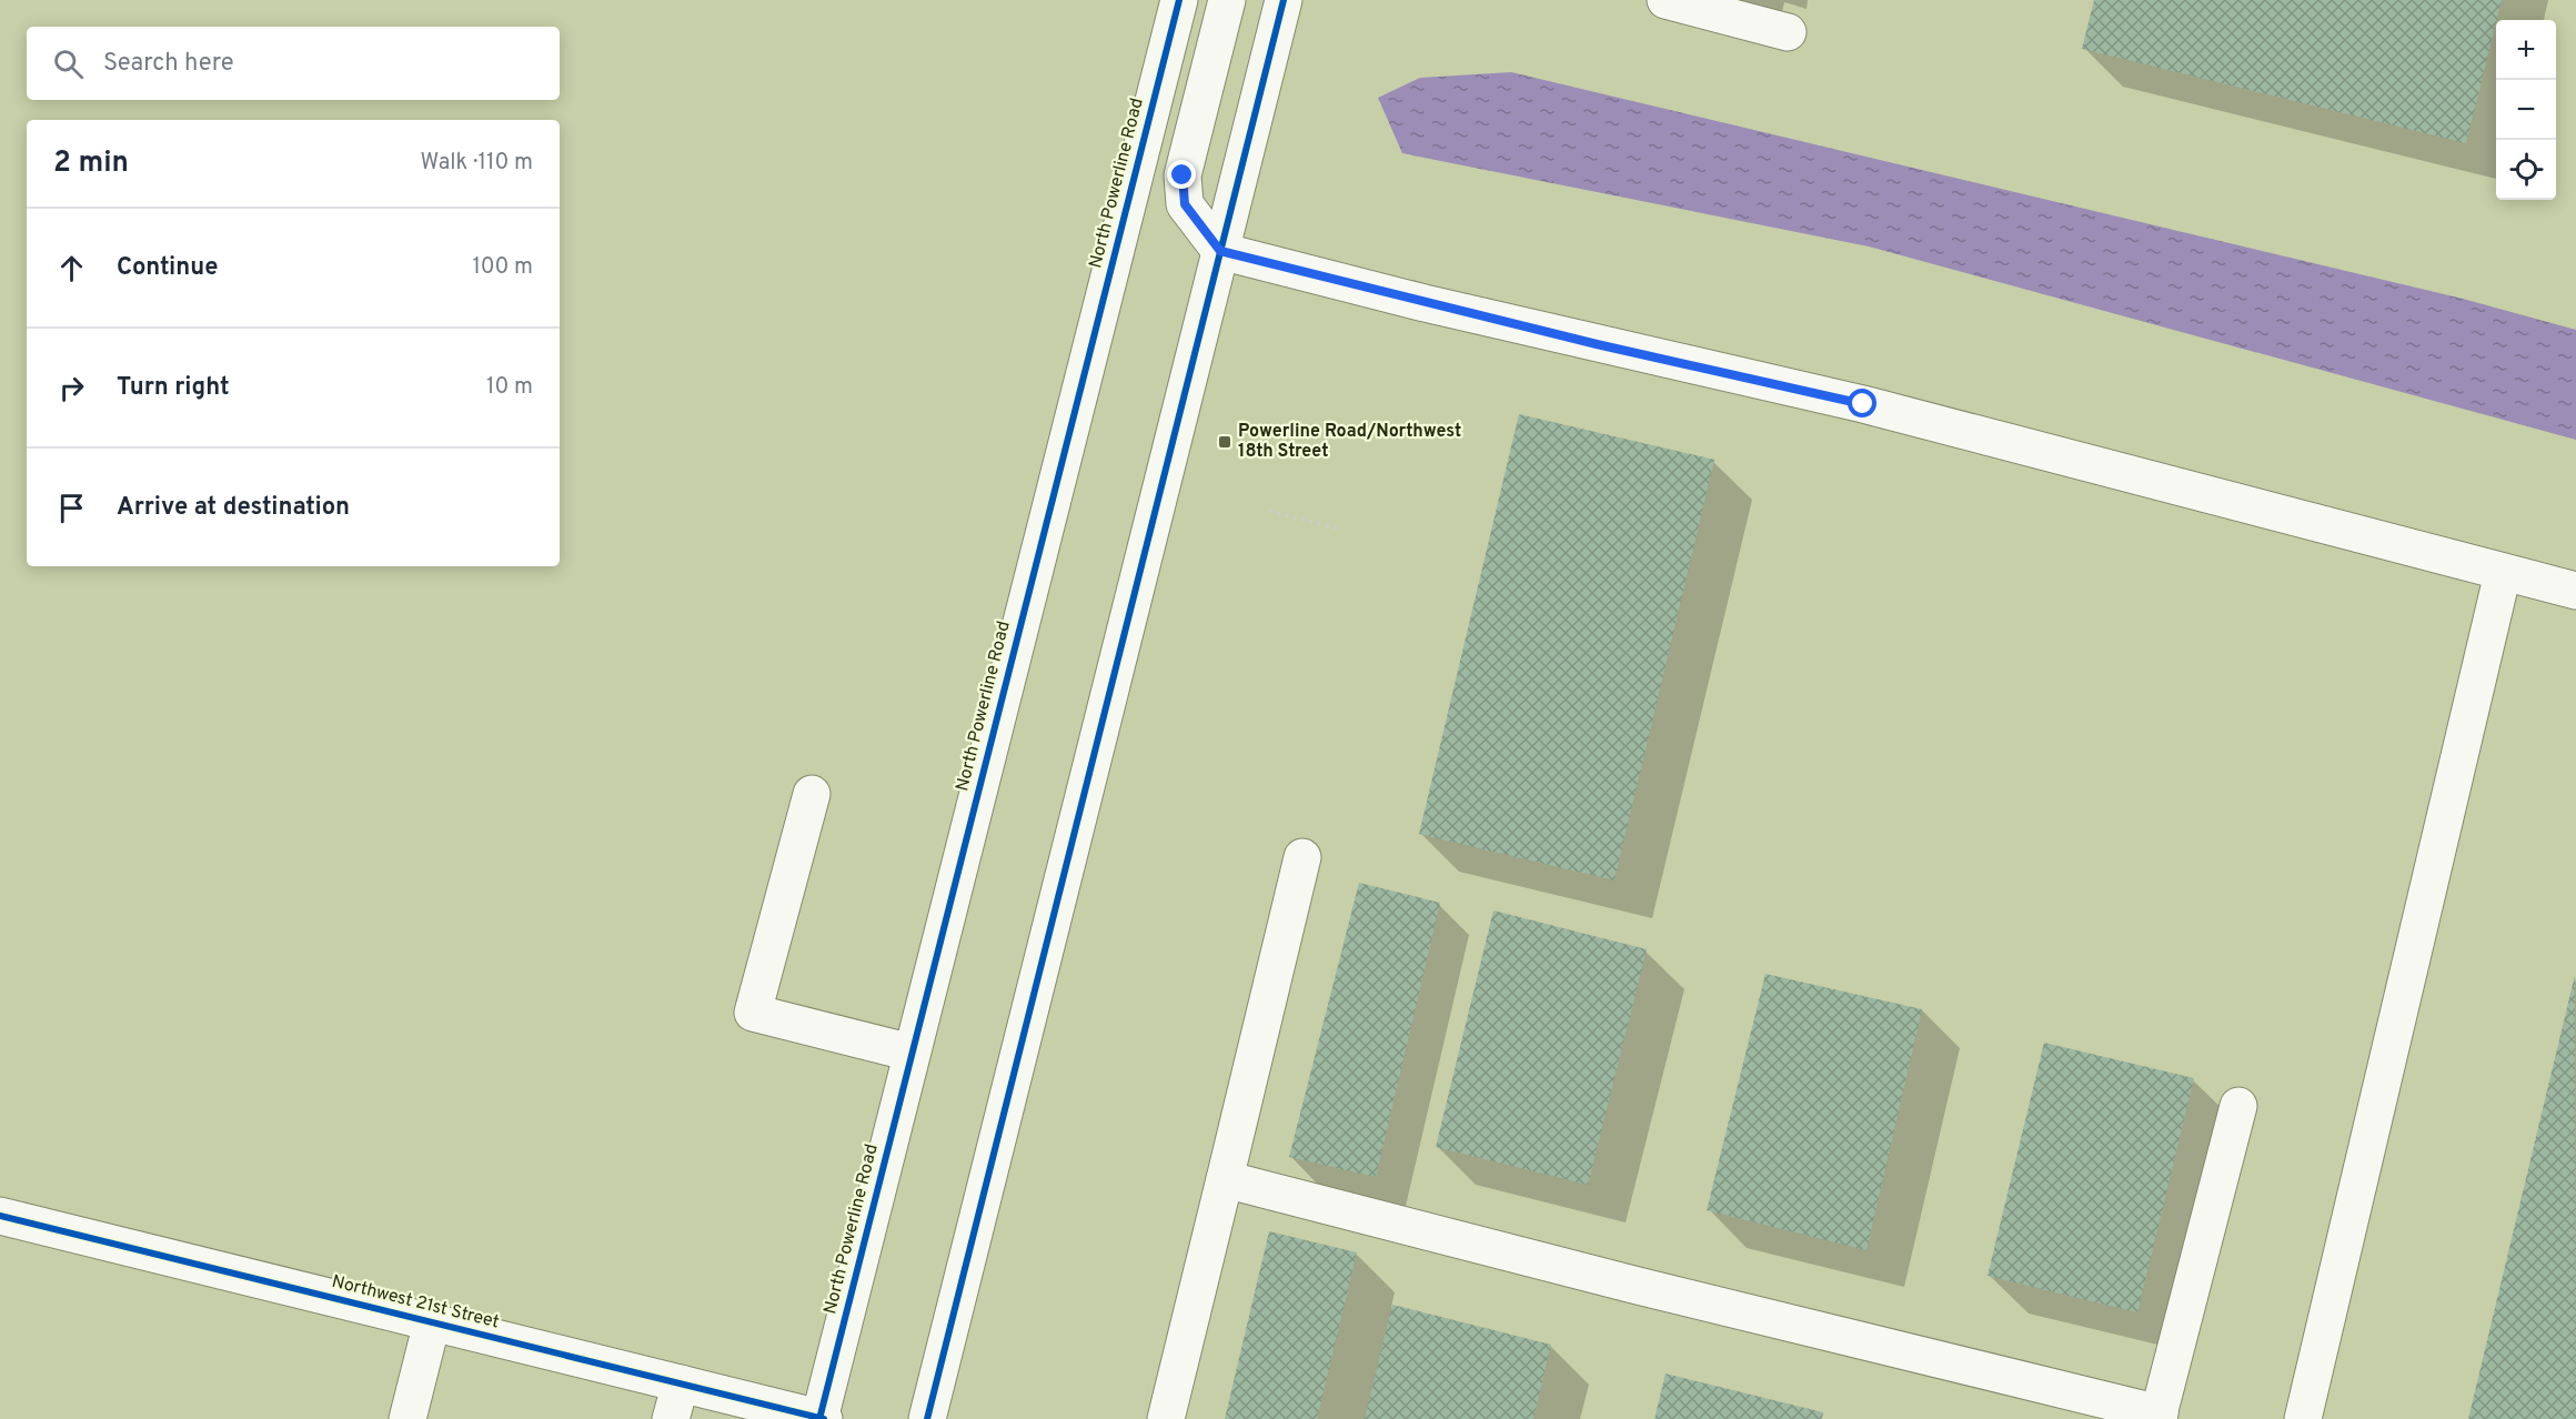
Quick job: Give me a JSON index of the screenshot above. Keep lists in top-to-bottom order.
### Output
{
  "streets": {
    "main road": ["North Powerline Road", "Northwest 21st Street"]
  },
  "crossings": [
    ["North Powerline Road", "Northwest 21st Street"]
  ],
  "places": {
    "transit": ["Powerline Road/Northwest 18th Street"]
  },
  "page": {
    "map_buttons": ["+", "−"],
    "search": "Search here",
    "heading": ["2 min", "Walk · 110 m"],
    "list": [
      ["Continue", "100 m"],
      ["Turn right", "10 m"],
      "Arrive at destination"
    ]
  }
}
